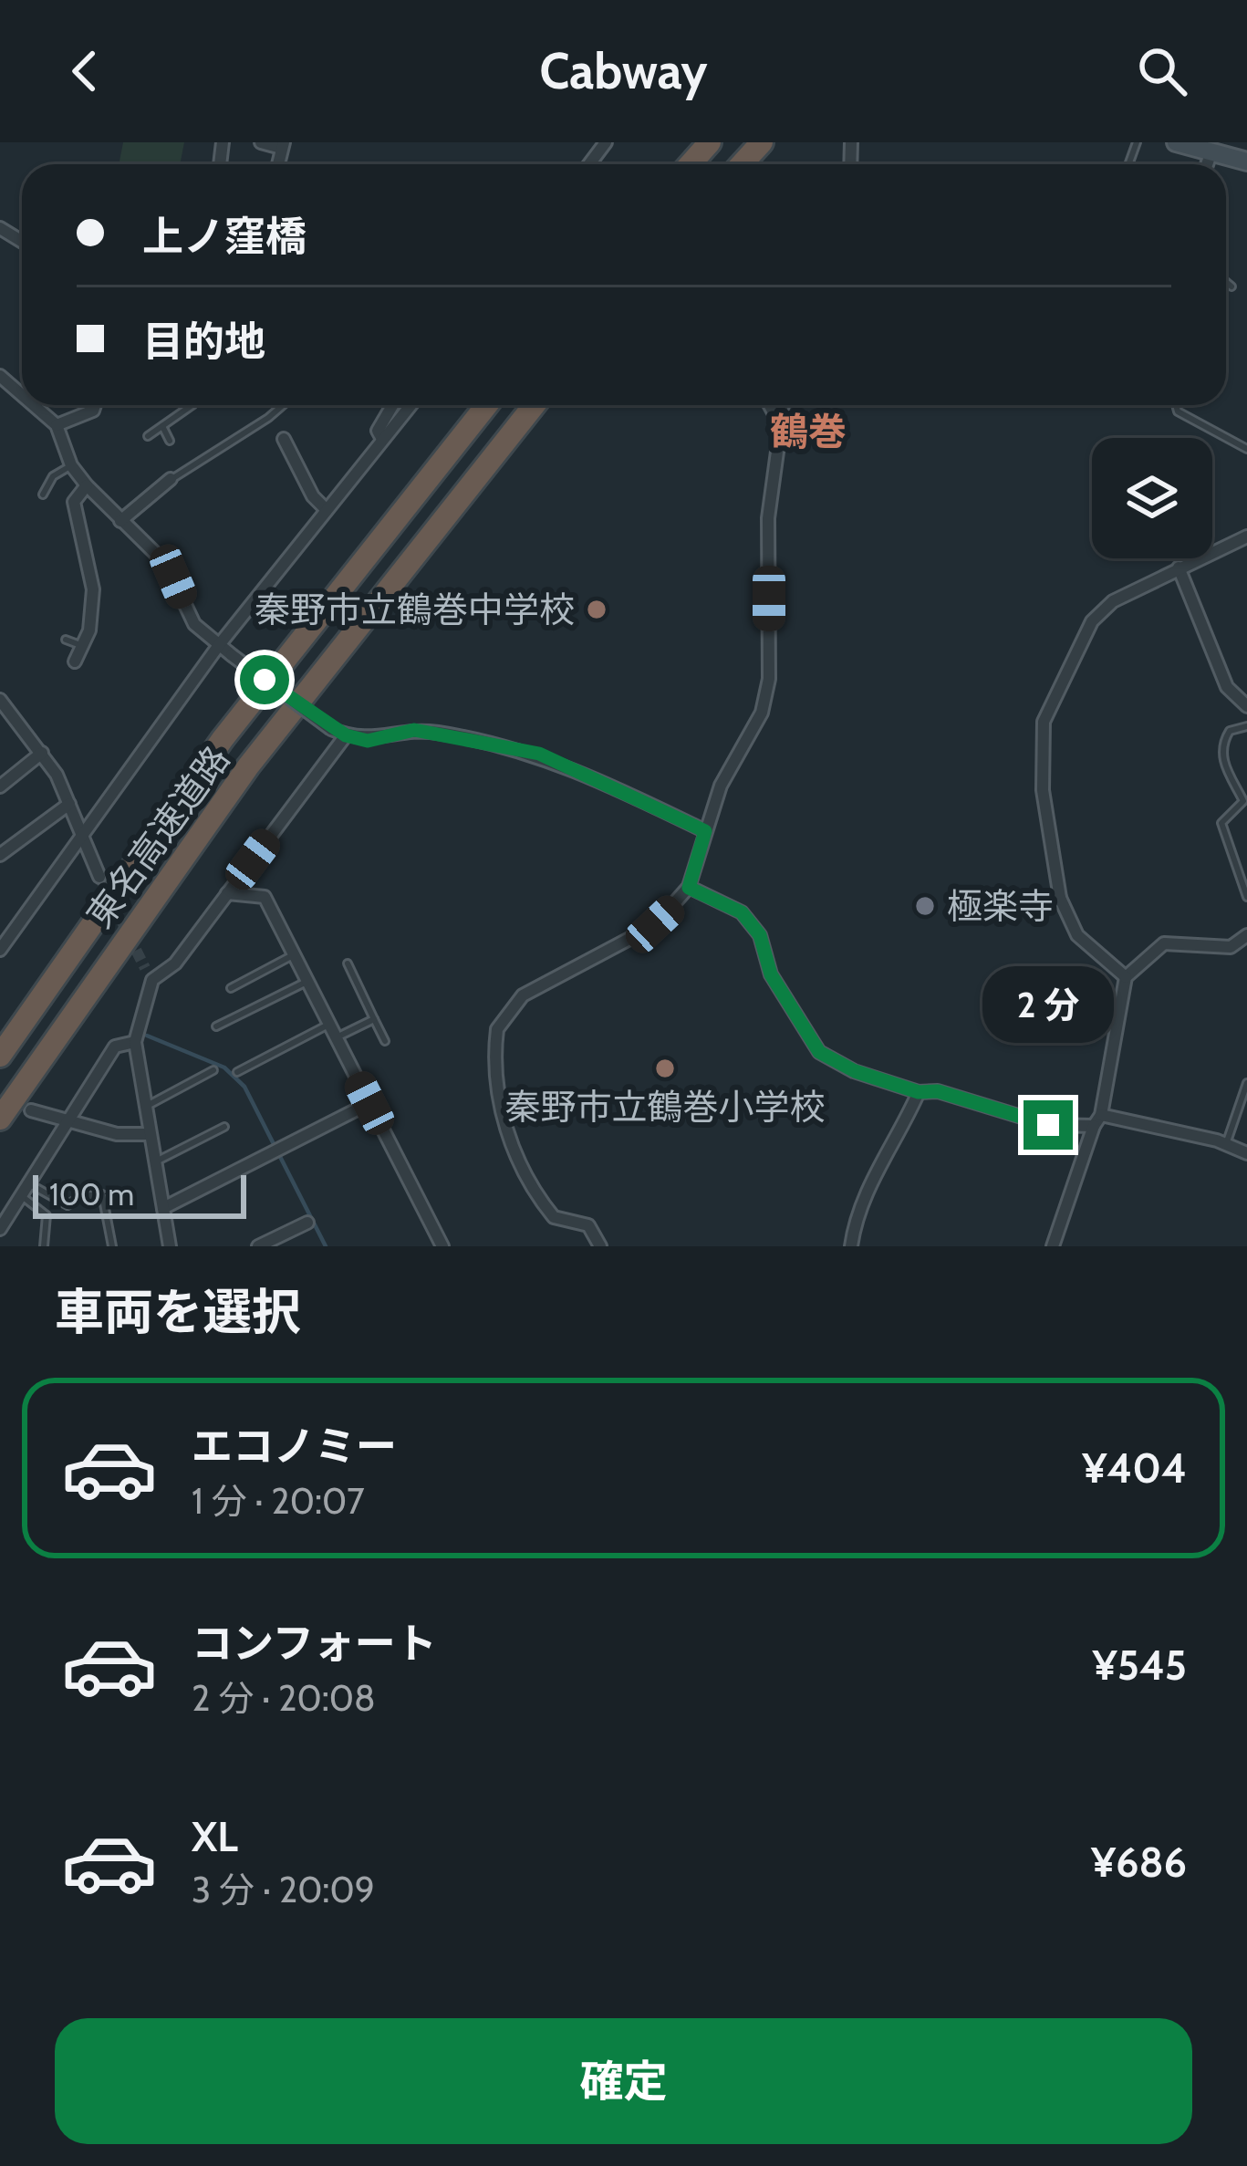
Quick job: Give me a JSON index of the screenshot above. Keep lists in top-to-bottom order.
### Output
{
  "streets": {
    "highway": ["東名高速道路"]
  },
  "districts": ["鶴巻"],
  "places": ["秦野市立鶴巻中学校", "極楽寺", "秦野市立鶴巻小学校"],
  "scale_bar": "100 m",
  "page": {
    "header": "Cabway",
    "banner": ["上ノ窪橋", "目的地"],
    "bubble": "2 分",
    "scale": "100 m",
    "heading": "車両を選択",
    "list": [
      {
        "name": "エコノミー",
        "note": "1 分 · 20:07",
        "value": "¥404"
      },
      {
        "name": "コンフォート",
        "note": "2 分 · 20:08",
        "value": "¥545"
      },
      {
        "name": "XL",
        "note": "3 分 · 20:09",
        "value": "¥686"
      }
    ],
    "buttons": "確定"
  }
}
